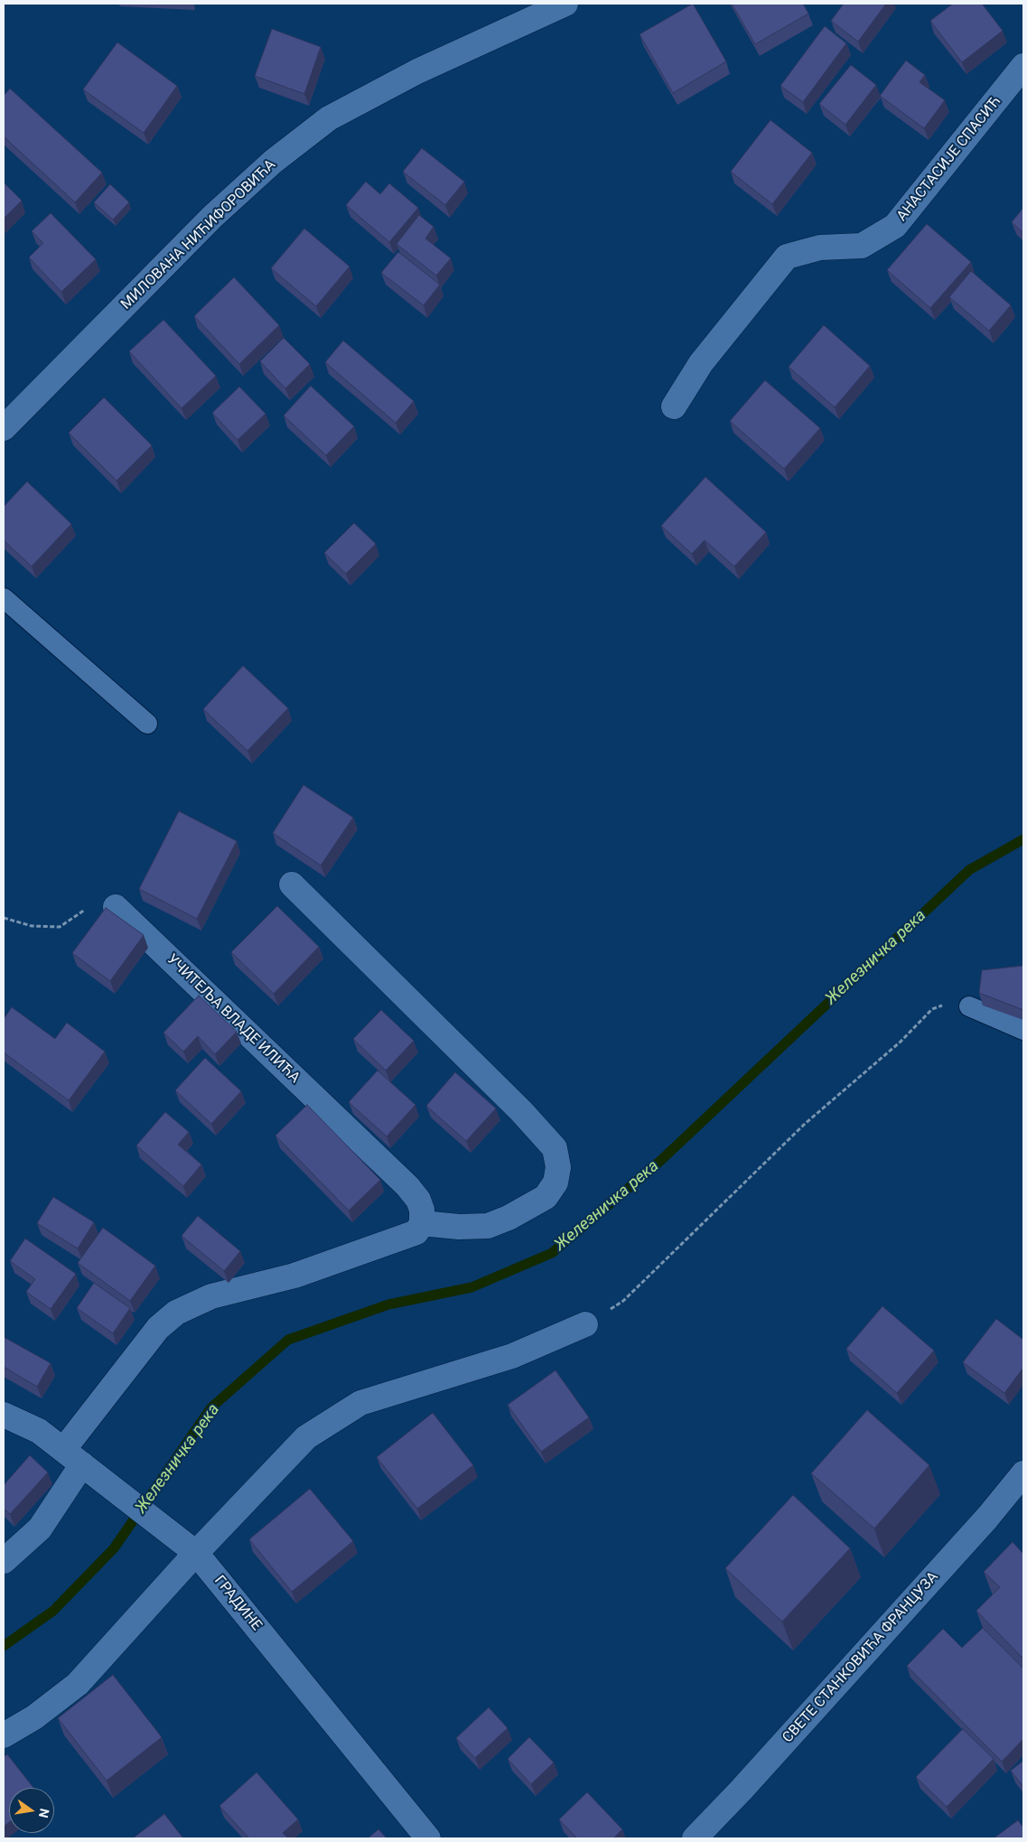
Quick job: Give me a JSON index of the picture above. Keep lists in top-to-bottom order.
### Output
{
  "streets": {
    "street": [
      "АНАСТАСИЈЕ СПАСИЋ",
      "МИЛОВАНА НИЋИФОРОВИЋА",
      "УЧИТЕЉА ВЛАДЕ ИЛИЋА",
      "ГРАДИНЕ",
      "СВЕТЕ СТАНКОВИЋА ФРАНЦУЗА"
    ]
  },
  "water": ["Железничка река"],
  "north": "right"
}
